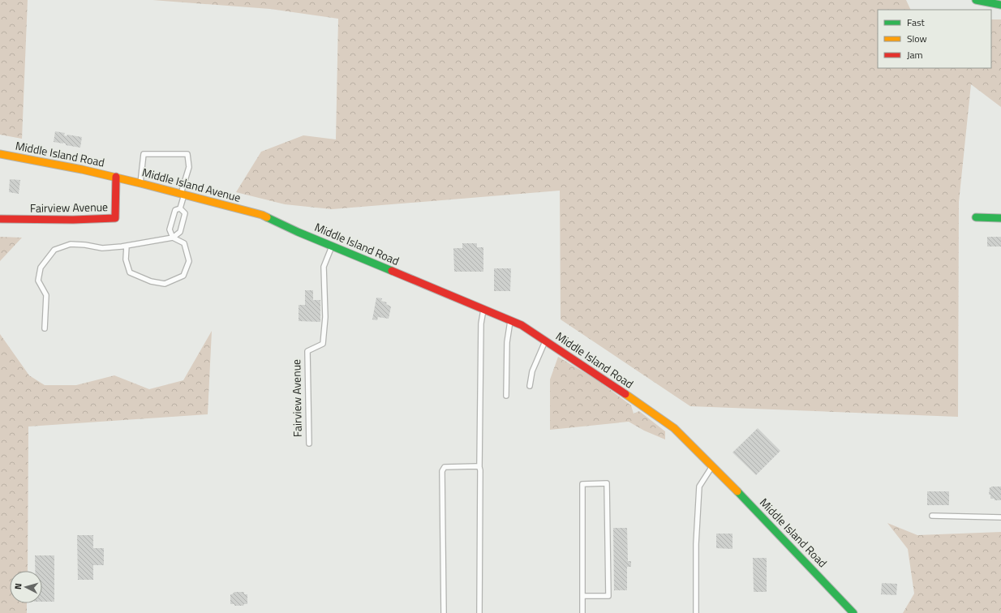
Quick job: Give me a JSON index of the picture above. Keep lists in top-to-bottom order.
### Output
{
  "streets": {
    "street": ["Middle Island Road", "Middle Island Avenue", "Fairview Avenue"]
  },
  "crossings": [
    ["Middle Island Road", "Middle Island Avenue"],
    ["Middle Island Road", "Fairview Avenue"],
    ["Middle Island Avenue", "Fairview Avenue"]
  ],
  "legend": ["Fast", "Slow", "Jam"],
  "north": "left"
}
